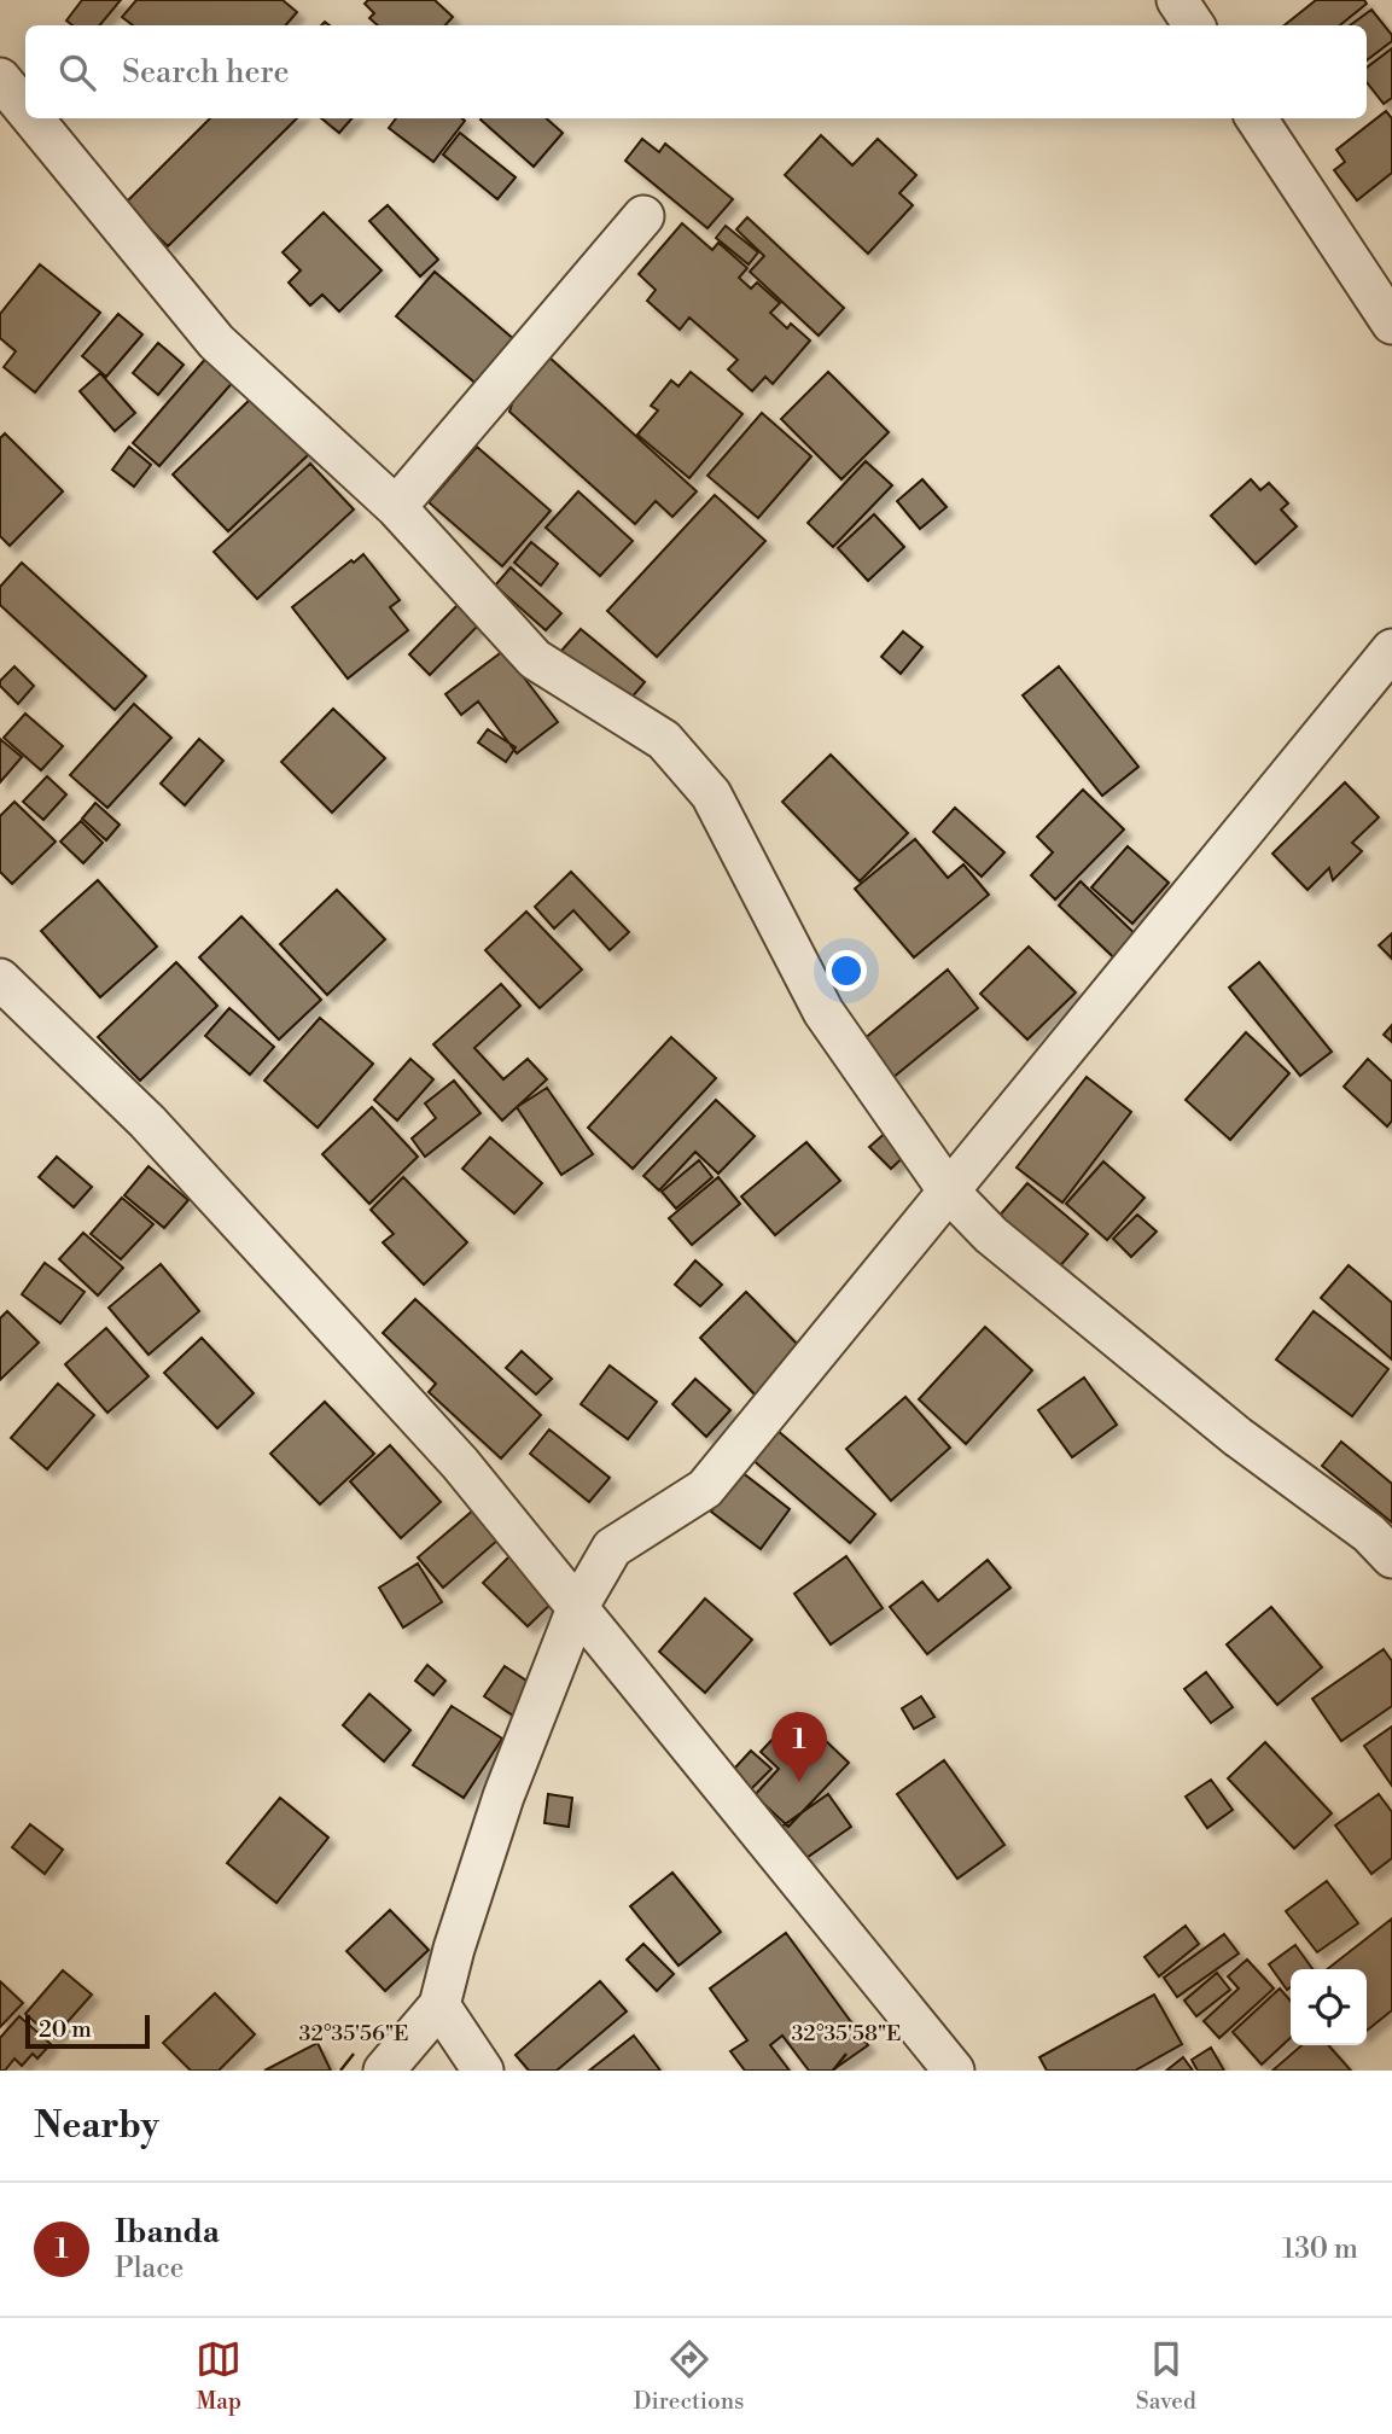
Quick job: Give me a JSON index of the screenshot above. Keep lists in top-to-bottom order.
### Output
{
  "scale_bar": "20 m",
  "page": {
    "search": "Search here",
    "pins": "1",
    "scale": "20 m",
    "heading": "Nearby",
    "list": [
      {
        "mark": "1",
        "name": "Ibanda",
        "note": "Place",
        "value": "130 m"
      }
    ],
    "nav": ["Map", "Directions", "Saved"]
  },
  "coordinates": ["32°35'56\"E", "32°35'58\"E"]
}
